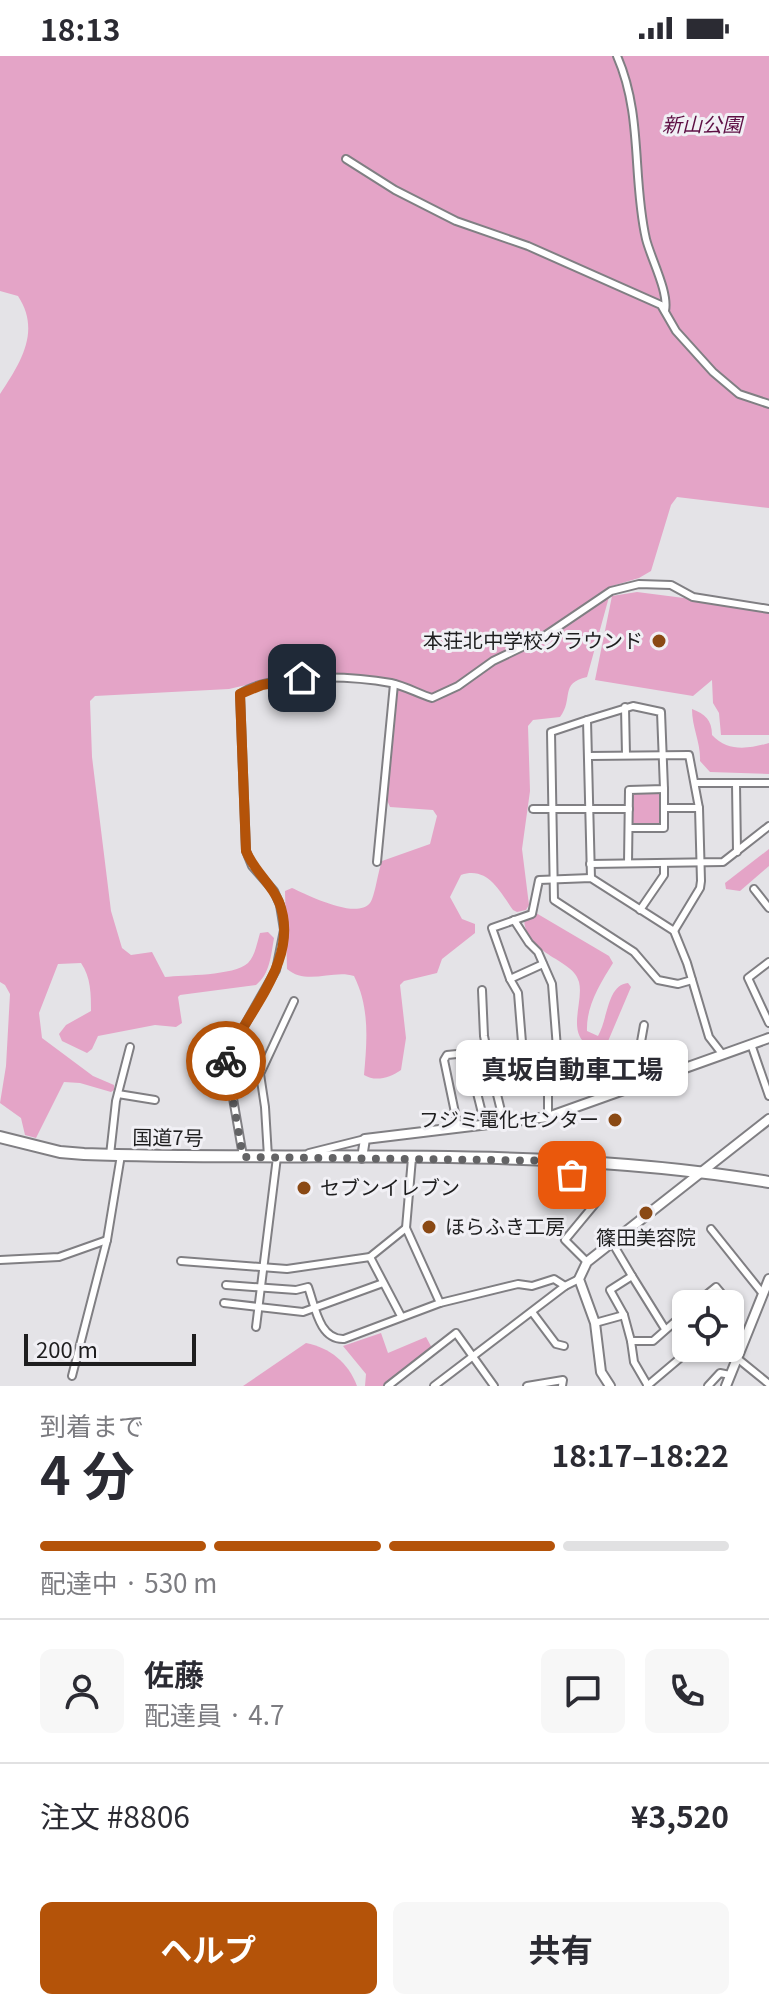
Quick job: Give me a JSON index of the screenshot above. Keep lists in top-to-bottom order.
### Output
{
  "streets": {
    "highway": ["国道7号"]
  },
  "parks": ["新山公園"],
  "places": [
    "本荘北中学校グラウンド",
    "フジミ電化センター",
    "真坂自動車工場",
    "セブンイレブン",
    "篠田美容院",
    "ほらふき工房"
  ],
  "scale_bar": "200 m",
  "page": {
    "status": "18:13",
    "bubble": "真坂自動車工場",
    "scale": "200 m",
    "heading": ["4 分", "到着まで", "18:17–18:22"],
    "panel": [
      "佐藤",
      "配達員 · 4.7",
      "注文 #8806",
      "¥3,520"
    ],
    "bar": "配達中 · 530 m",
    "buttons": ["ヘルプ", "共有"]
  }
}
